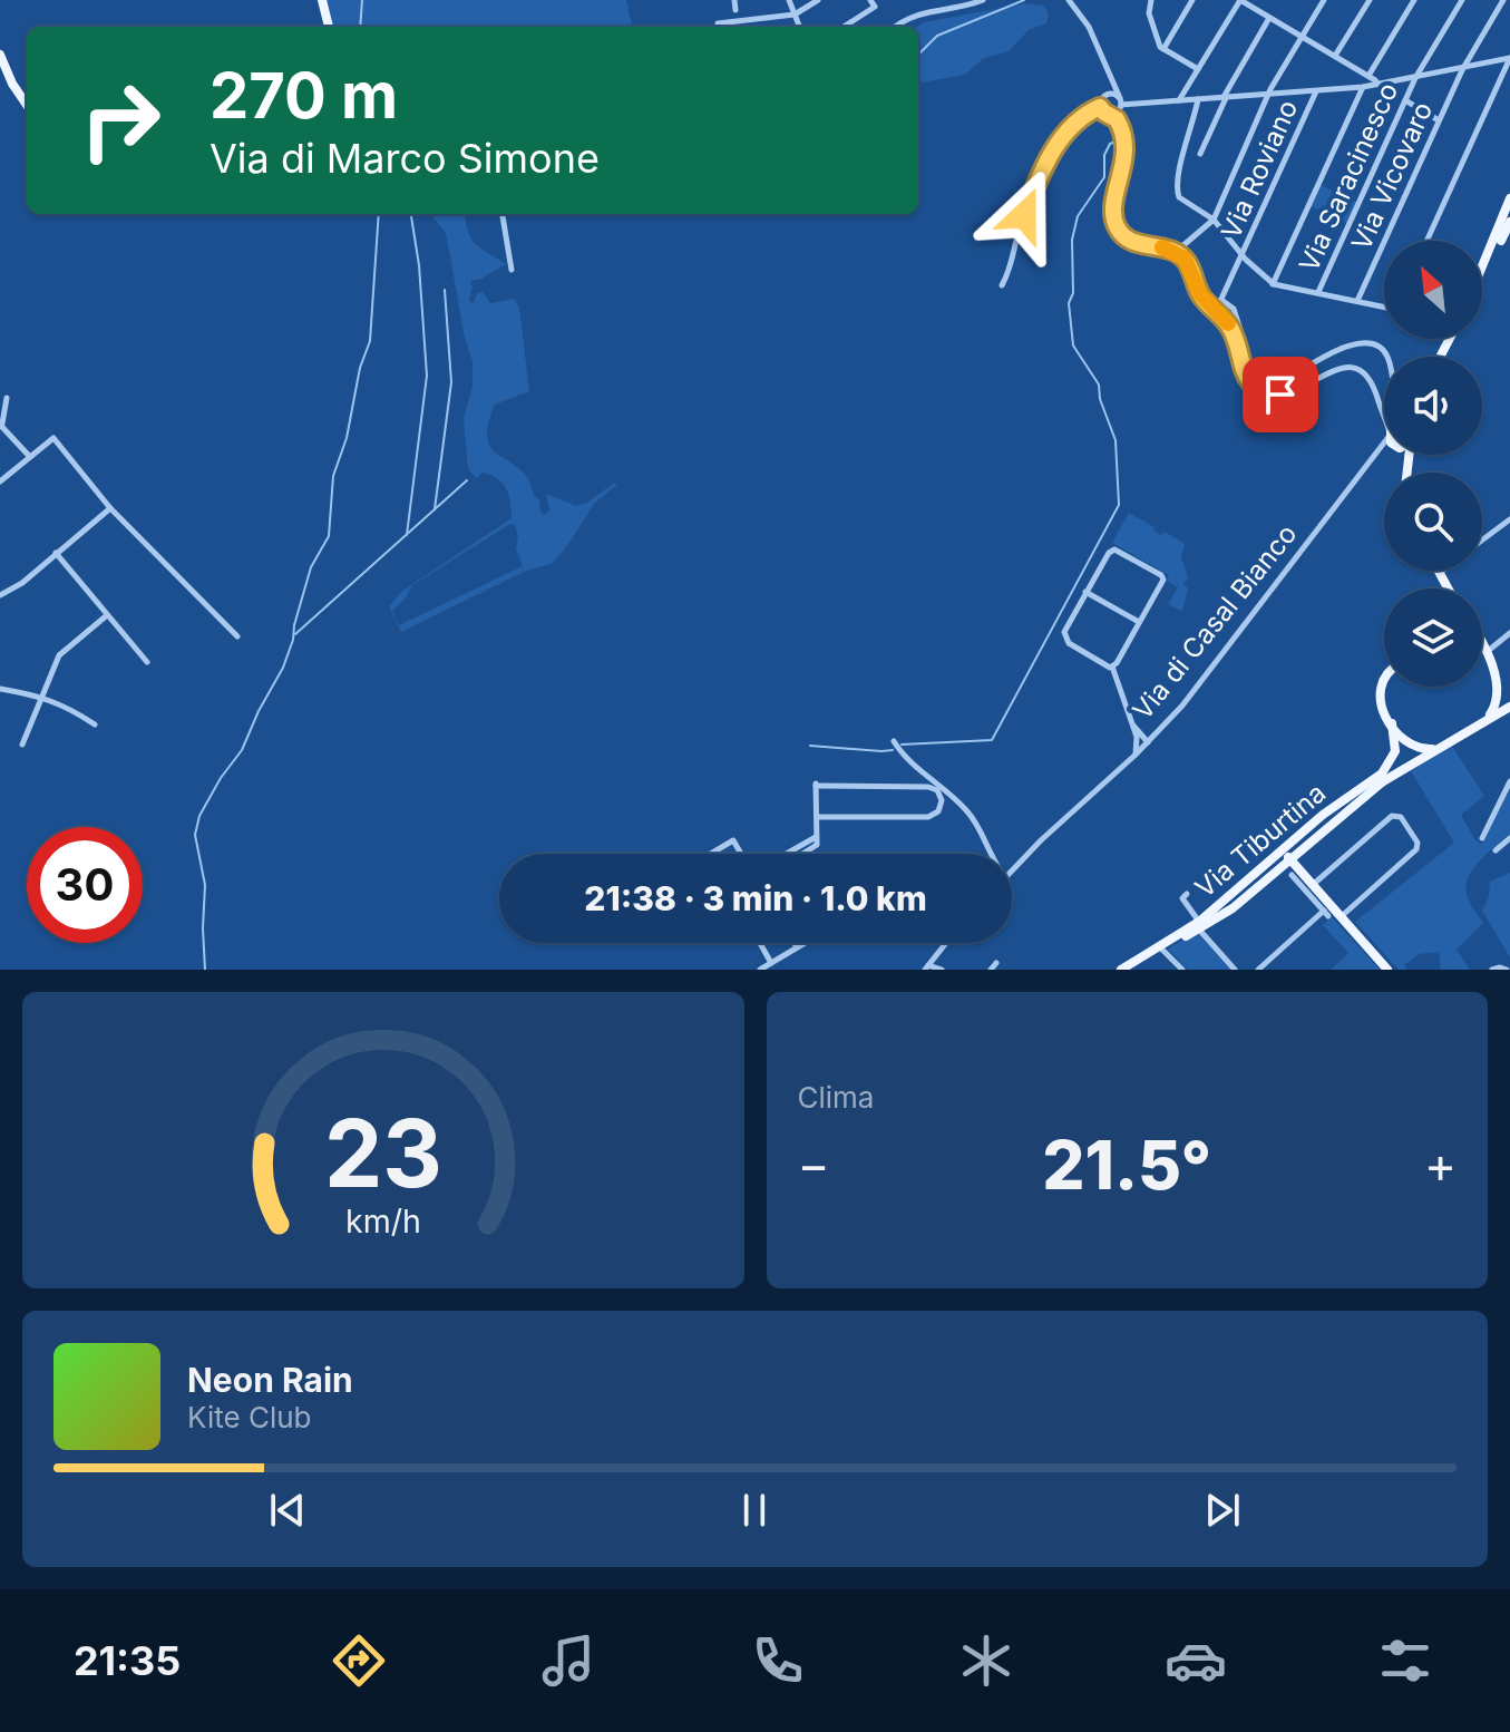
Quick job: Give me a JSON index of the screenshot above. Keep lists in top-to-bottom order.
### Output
{
  "streets": {
    "main road": ["Via Tiburtina"],
    "street": [
      "Via Roviano",
      "Via Vicovaro",
      "Via Saracinesco",
      "Via di Casal Bianco"
    ]
  },
  "north": "top left",
  "page": {
    "turn": ["270 m", "Via di Marco Simone"],
    "limit": "30",
    "trip": "21:38 · 3 min · 1.0 km",
    "tile": "Clima",
    "heat": ["−", "21.5°", "+"],
    "song": ["Neon Rain", "Kite Club"],
    "tabs": "21:35",
    "gauge": ["23", "km/h"]
  }
}
